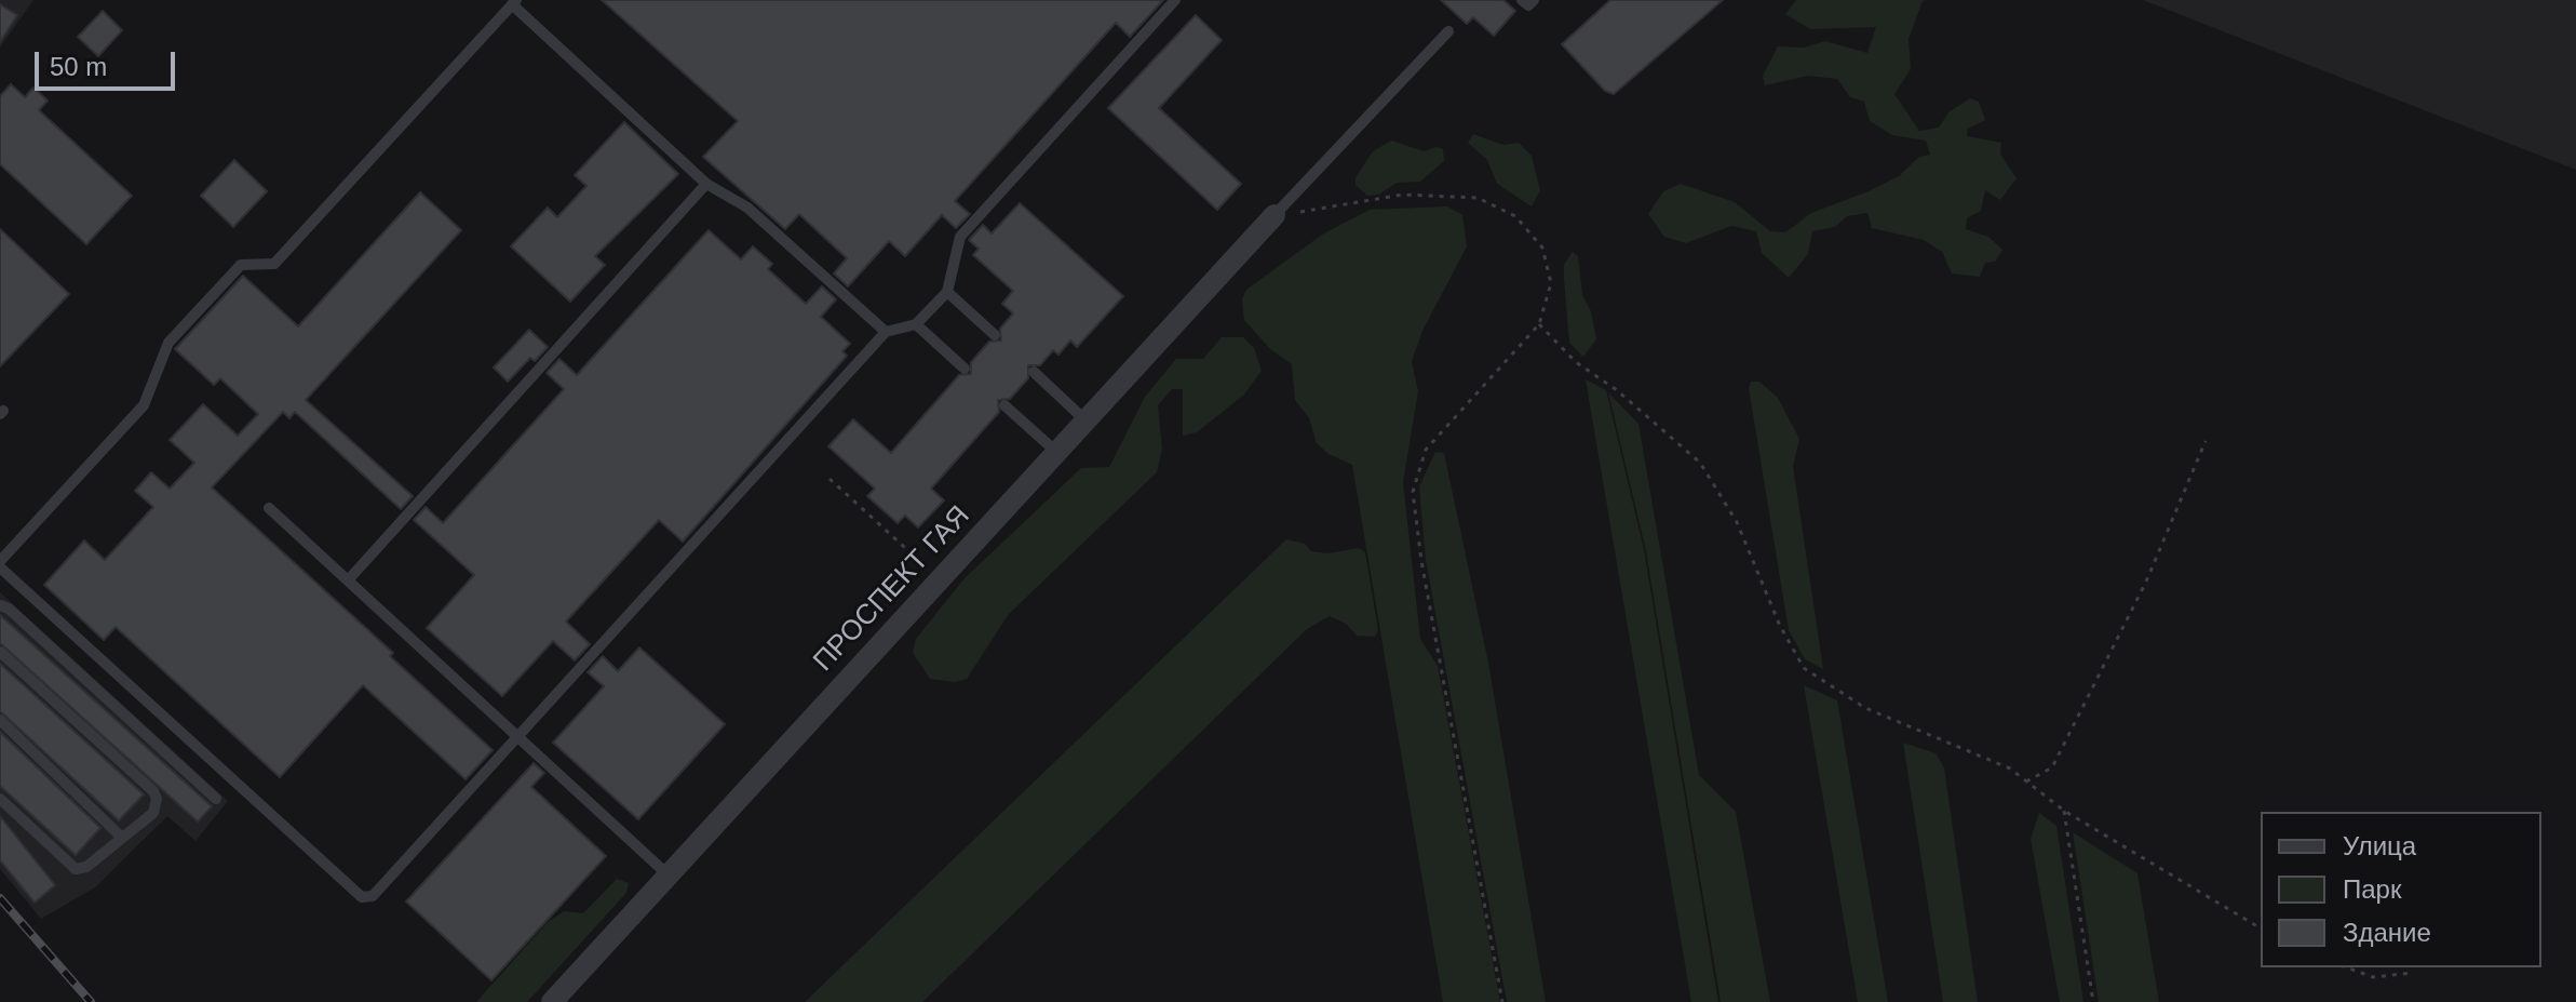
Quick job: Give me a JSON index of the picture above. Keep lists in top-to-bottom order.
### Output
{
  "streets": {
    "street": ["ПРОСПЕКТ ГАЯ"]
  },
  "legend": ["Улица", "Парк", "Здание"],
  "scale_bar": "50 m"
}
